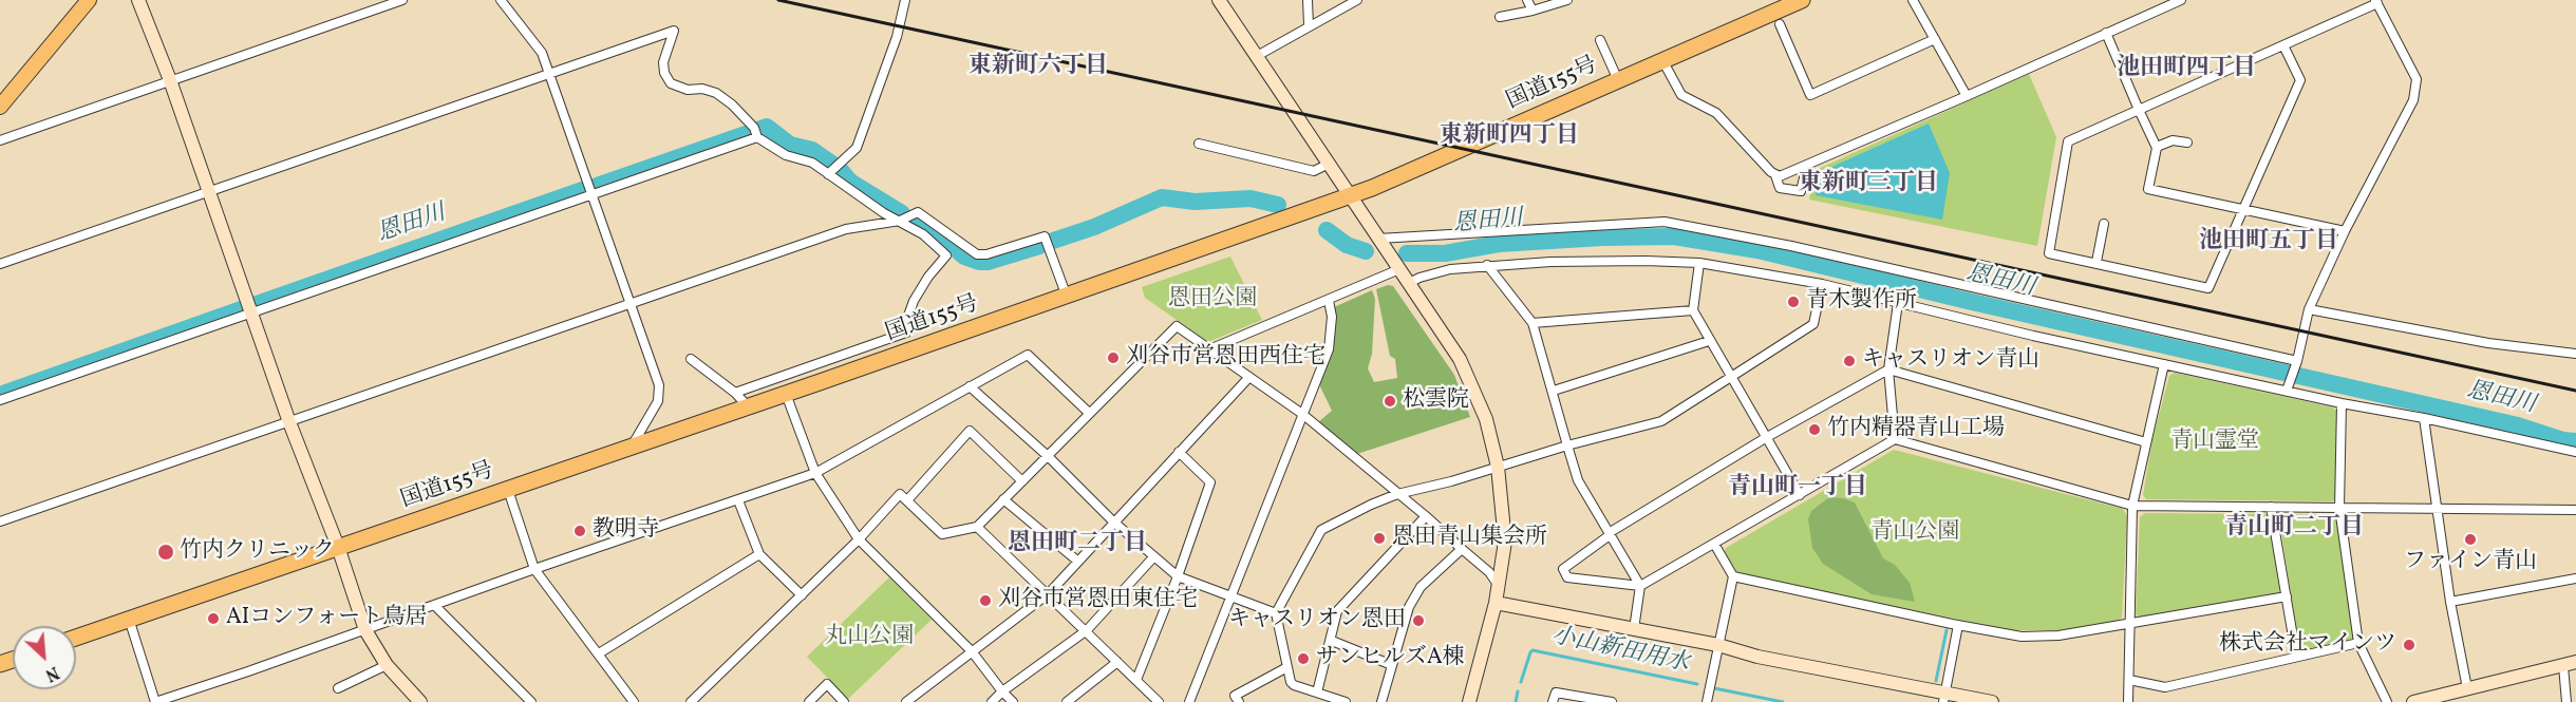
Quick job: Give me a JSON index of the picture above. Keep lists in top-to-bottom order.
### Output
{
  "streets": {
    "highway": ["国道155号"]
  },
  "districts": [
    "東新町六丁目",
    "池田町四丁目",
    "東新町四丁目",
    "東新町三丁目",
    "池田町五丁目",
    "青山町一丁目",
    "青山町二丁目",
    "恩田町二丁目"
  ],
  "water": ["恩田川", "小山新田用水"],
  "parks": [
    "恩田公園",
    "青山霊堂",
    "青山公園",
    "丸山公園"
  ],
  "places": [
    "青木製作所",
    "刈谷市営恩田西住宅",
    "キャスリオン青山",
    "松雲院",
    "竹内精器青山工場",
    "教明寺",
    "恩田青山集会所",
    "ファイン青山",
    "竹内クリニック",
    "刈谷市営恩田東住宅",
    "AIコンフォート鳥居",
    "キャスリオン恩田",
    "株式会社マインツ",
    "サンヒルズA棟"
  ],
  "north": "bottom right"
}
